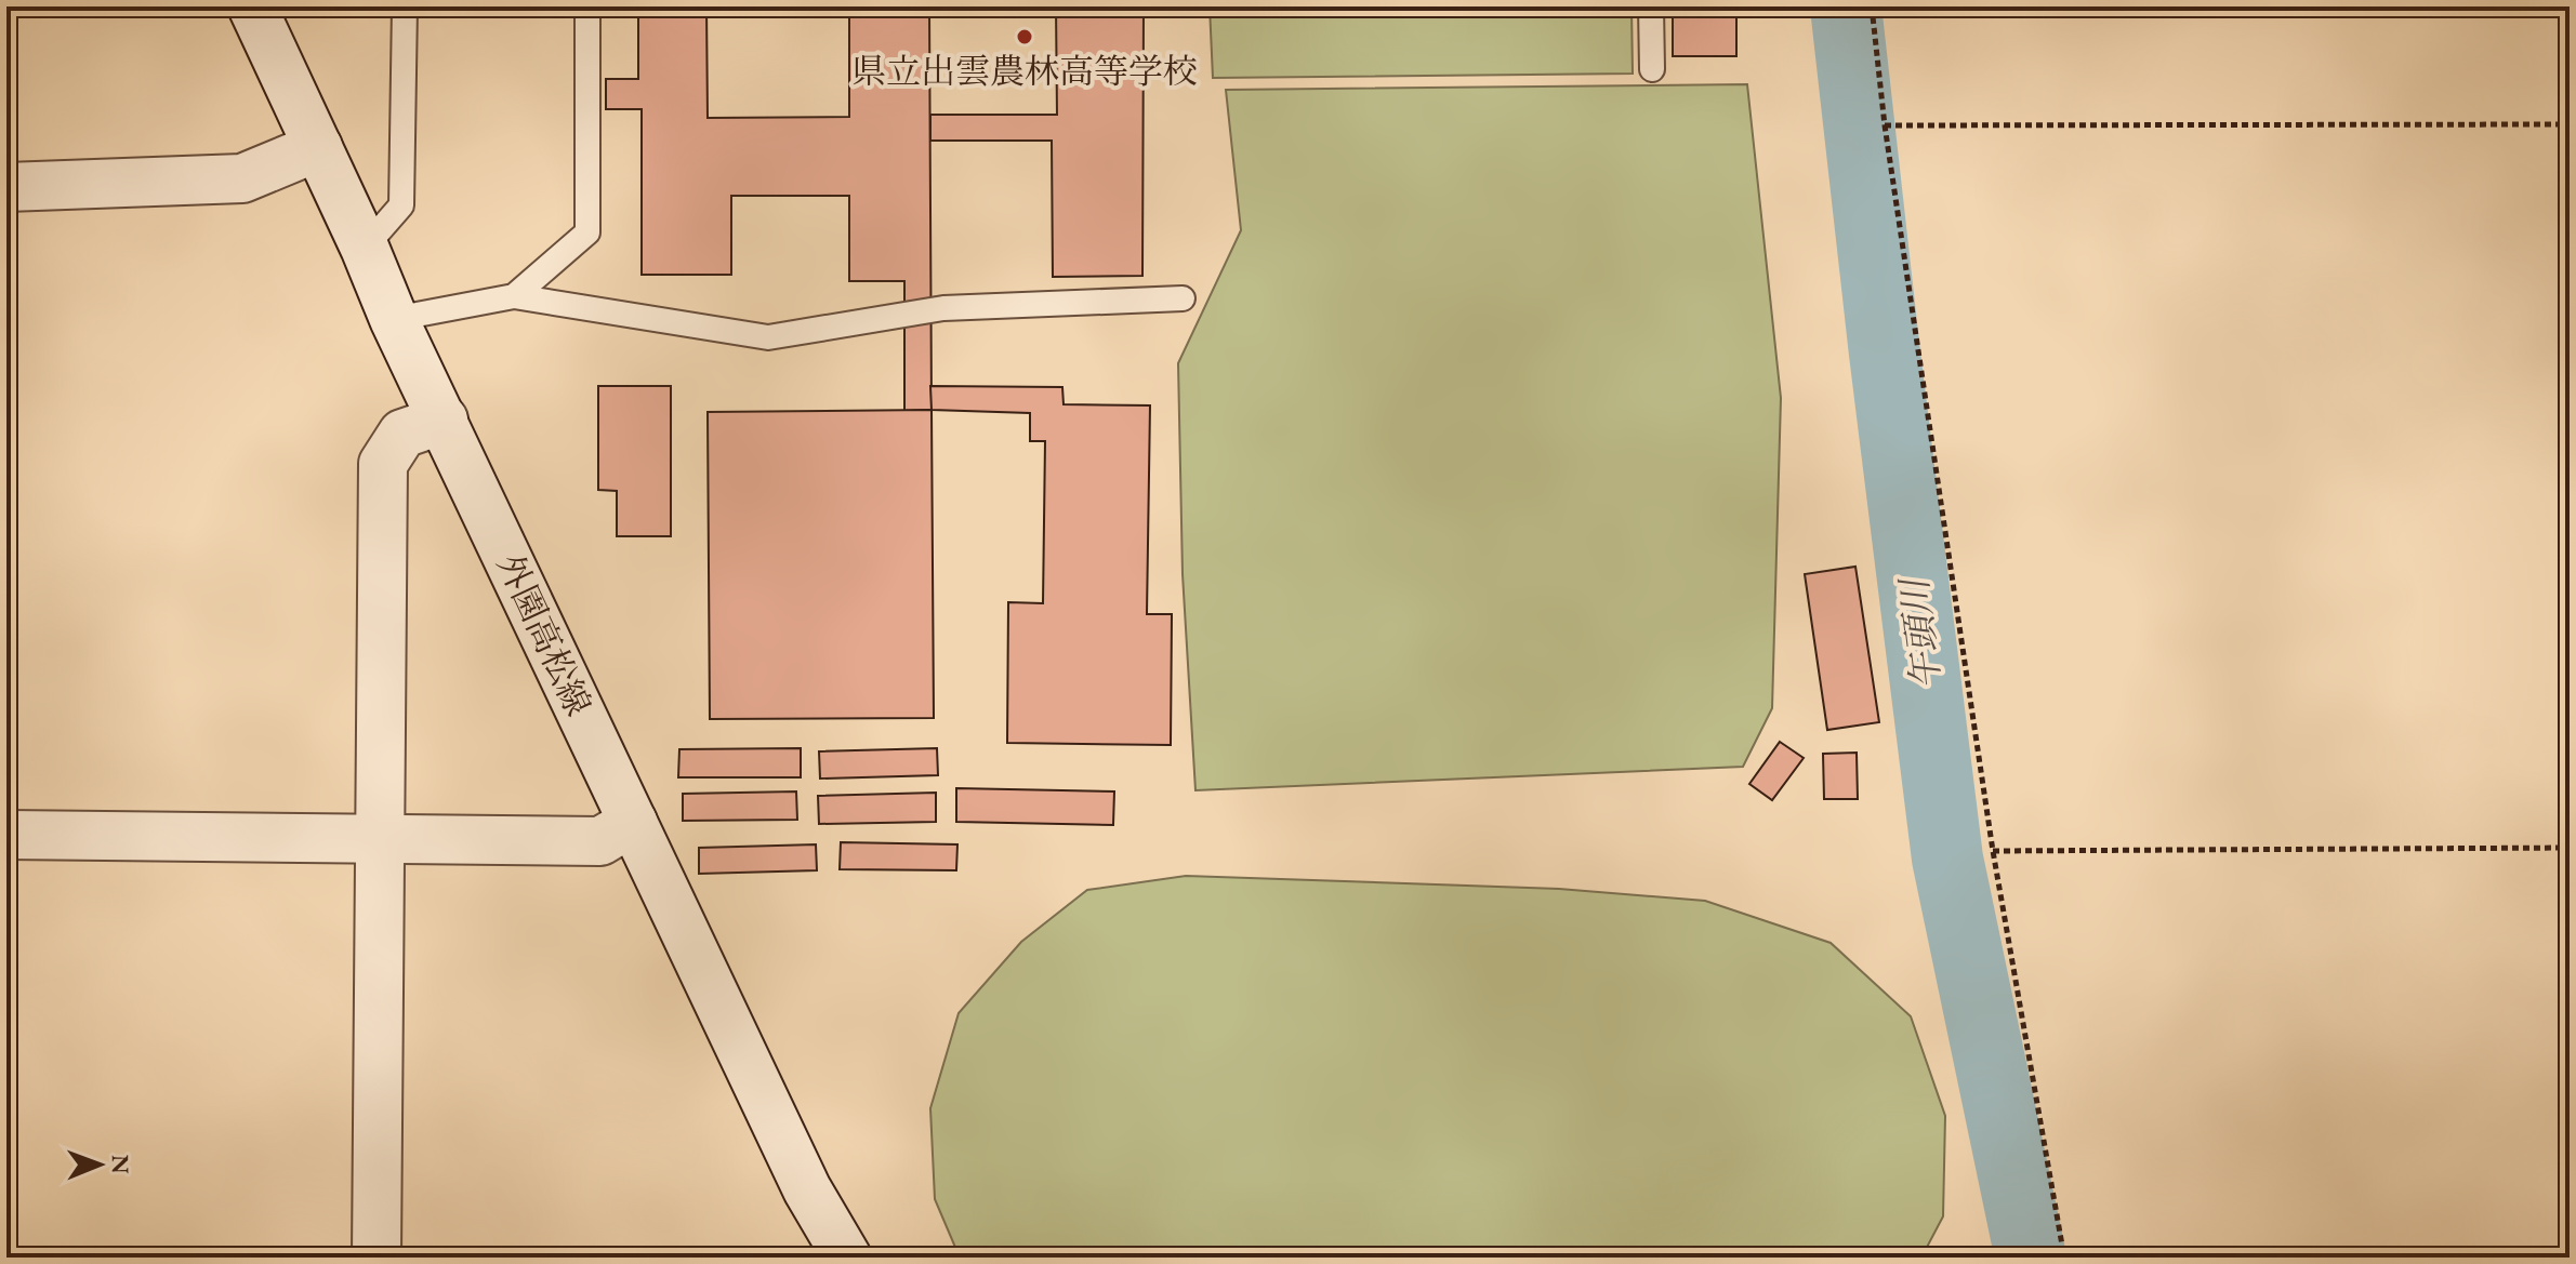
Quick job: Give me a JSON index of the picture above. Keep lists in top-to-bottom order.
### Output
{
  "streets": {
    "street": ["外園高松線"]
  },
  "water": ["午頭川"],
  "places": ["県立出雲農林高等学校"],
  "north": "right"
}
